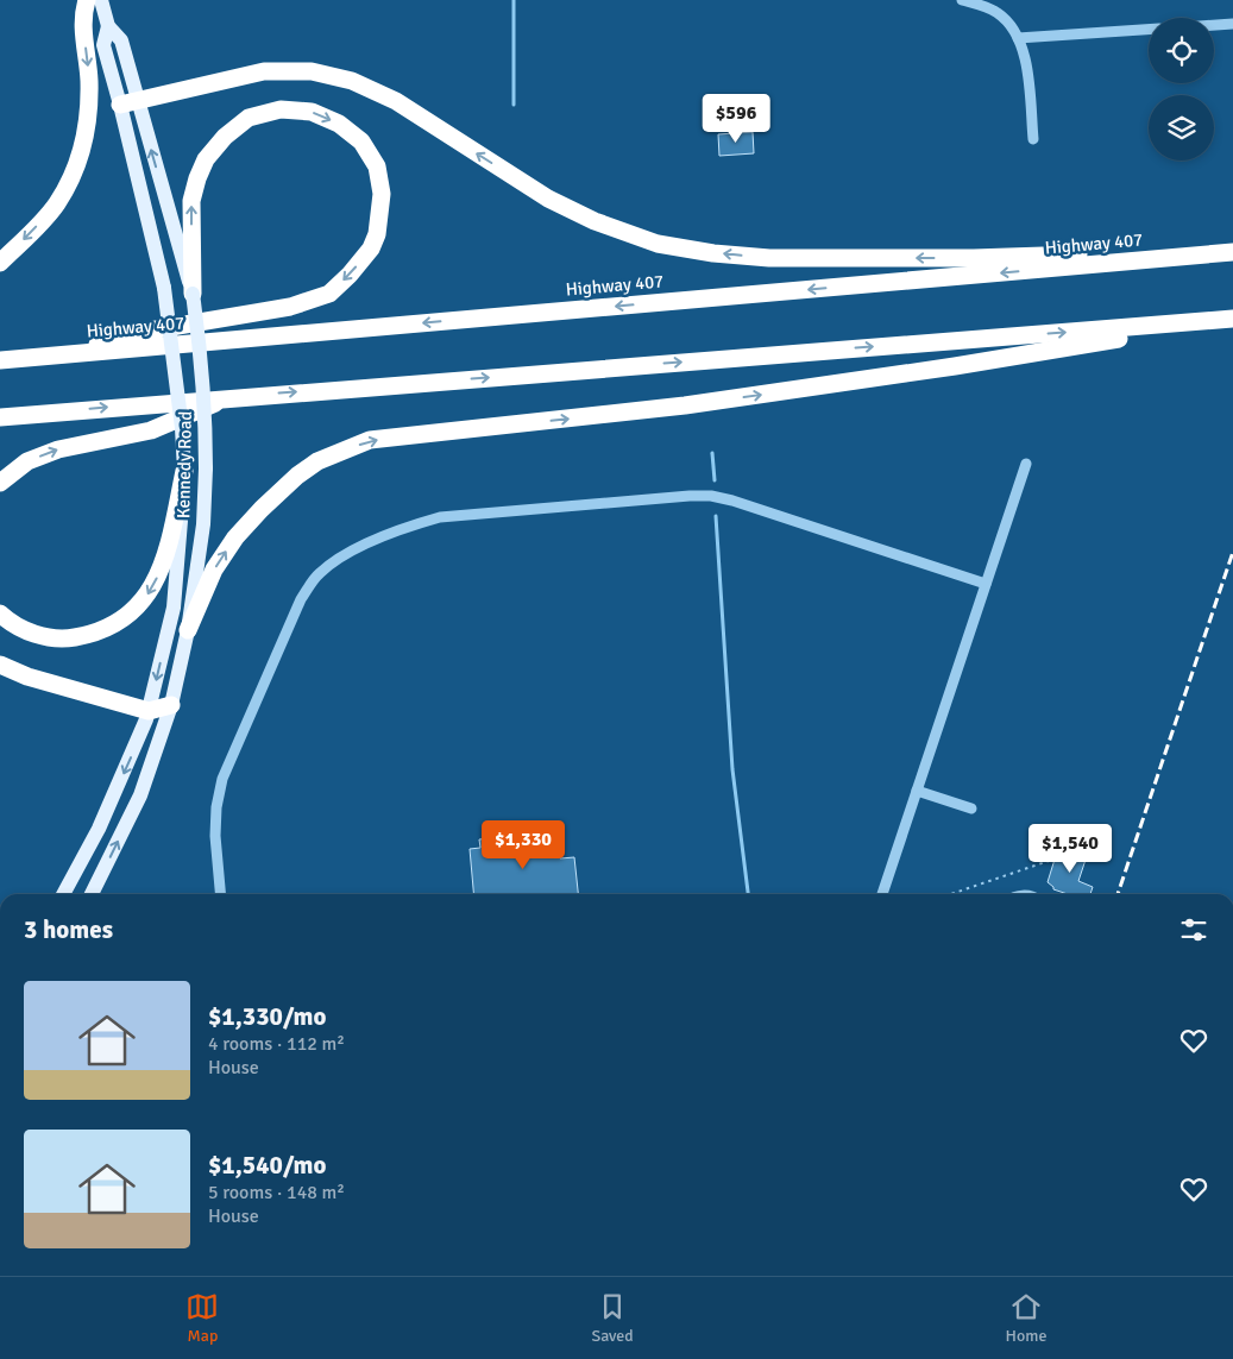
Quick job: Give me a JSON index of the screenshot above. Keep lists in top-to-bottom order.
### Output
{
  "streets": {
    "highway": ["Highway 407"],
    "main road": ["Kennedy Road"]
  },
  "page": {
    "price": ["$596", "$1,330", "$1,540"],
    "heading": "3 homes",
    "list": [
      {
        "name": "$1,330/mo",
        "note": "4 rooms · 112 m² · House"
      },
      {
        "name": "$1,540/mo",
        "note": "5 rooms · 148 m² · House"
      }
    ],
    "tabs": ["Map", "Saved", "Home"]
  }
}
